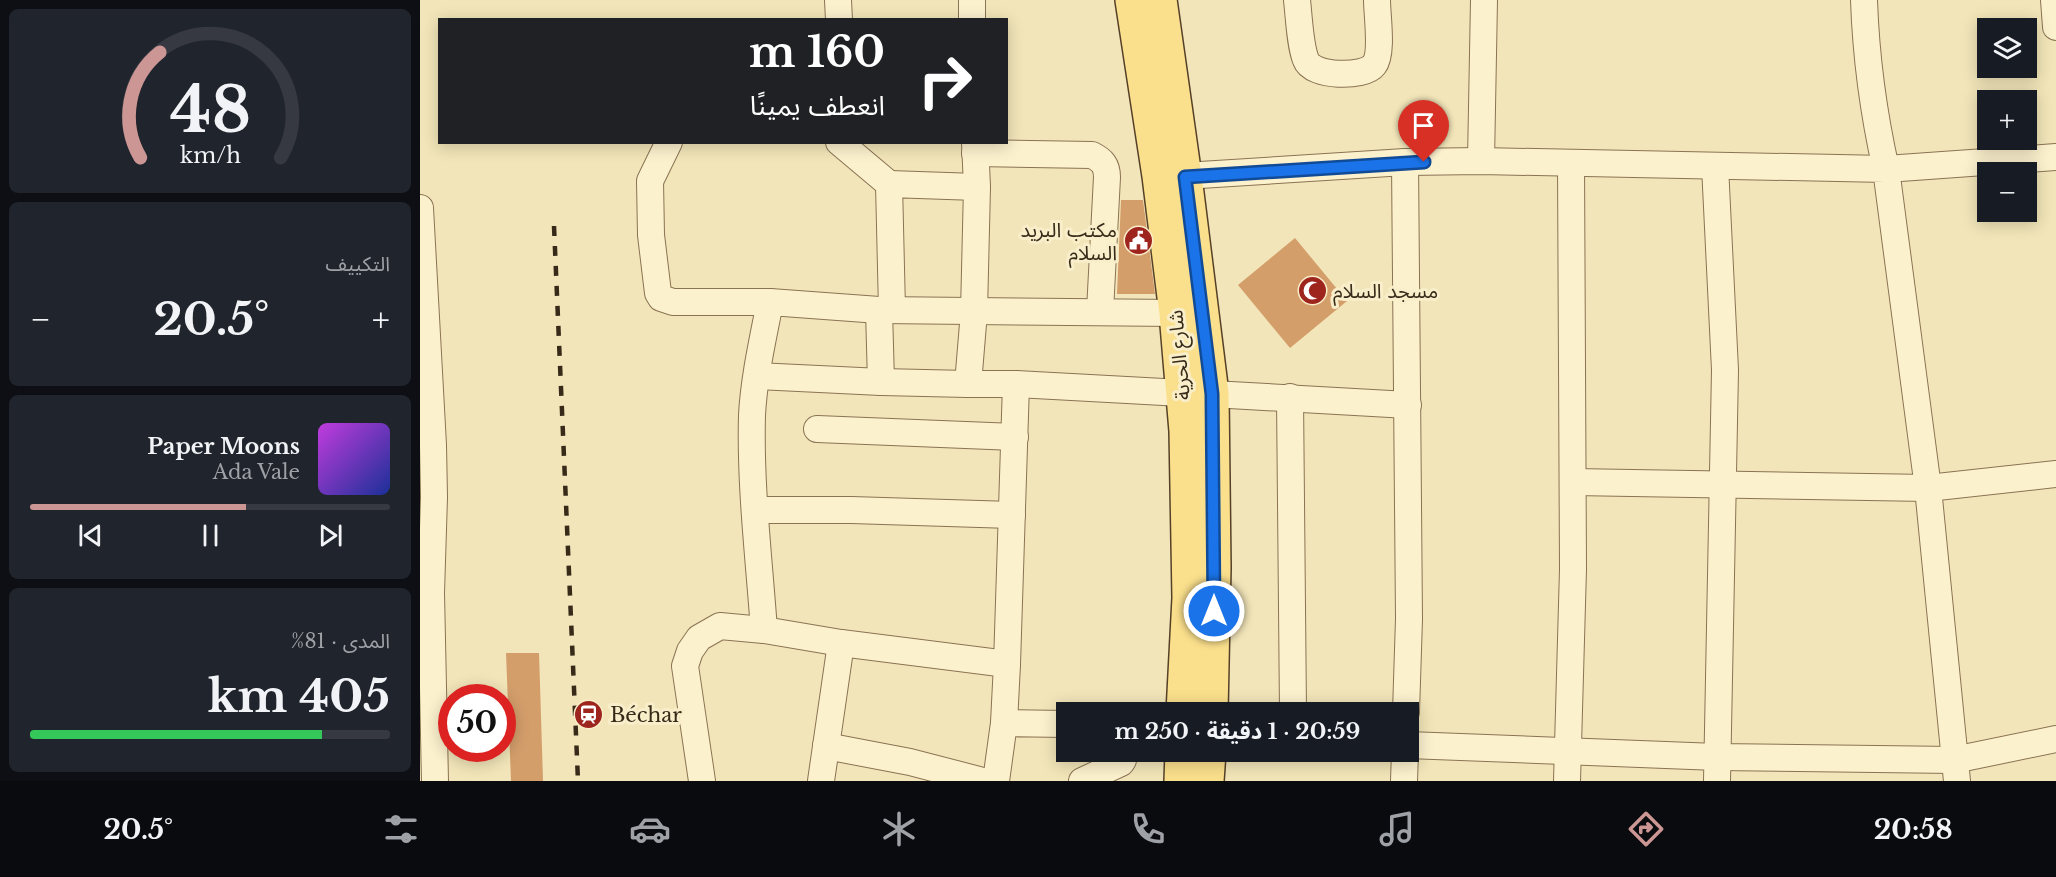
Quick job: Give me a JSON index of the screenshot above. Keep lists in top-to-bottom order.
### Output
{
  "streets": {
    "main road": ["شارع الحرية"]
  },
  "places": {
    "public building": ["مكتب البريد السلام"],
    "mosque": ["مسجد السلام"],
    "station": ["Béchar"]
  },
  "page": {
    "map_buttons": ["+", "−"],
    "turn": ["160 m", "انعطف يمينًا"],
    "tile": [
      "التكييف",
      ["المدى · 81%", "405 km"]
    ],
    "heat": ["−", "20.5°", "+"],
    "song": ["Paper Moons", "Ada Vale"],
    "limit": "50",
    "trip": "20:59 · 1 دقيقة · 250 m",
    "tabs": ["20:58", "20.5°"],
    "gauge": ["48", "km/h"]
  }
}
